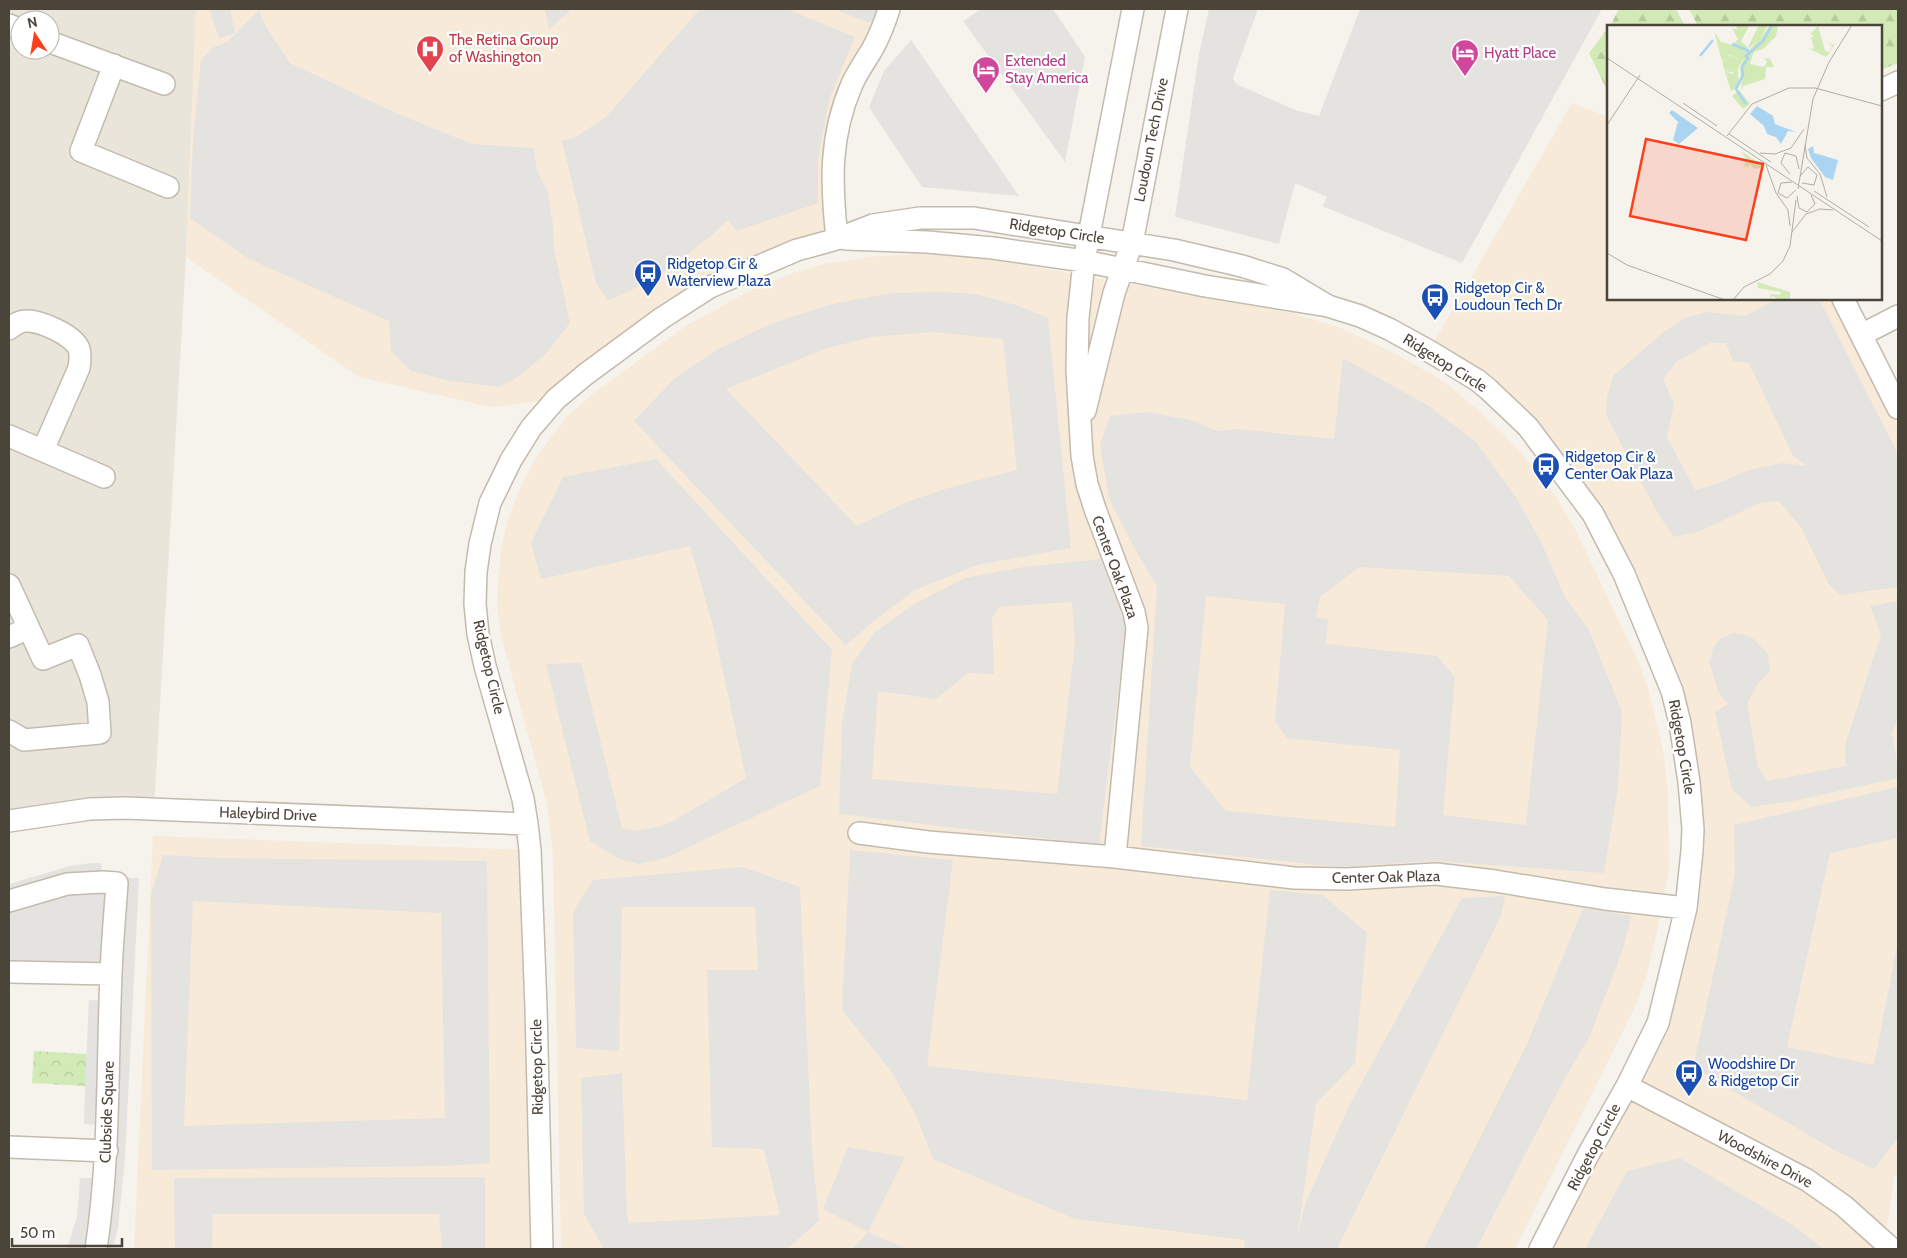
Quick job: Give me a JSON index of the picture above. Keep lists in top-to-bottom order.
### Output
{
  "streets": {
    "street": [
      "Loudoun Tech Drive",
      "Ridgetop Circle",
      "Center Oak Plaza",
      "Haleybird Drive",
      "Clubside Square",
      "Woodshire Drive"
    ]
  },
  "crossings": [
    ["Loudoun Tech Drive", "Ridgetop Circle"],
    ["Loudoun Tech Drive", "Center Oak Plaza"],
    ["Ridgetop Circle", "Center Oak Plaza"],
    ["Ridgetop Circle", "Haleybird Drive"],
    ["Ridgetop Circle", "Woodshire Drive"]
  ],
  "places": {
    "hospital": ["The Retina Group of Washington"],
    "hotel": ["Hyatt Place", "Extended Stay America"],
    "bus stop": [
      "Ridgetop Cir & Waterview Plaza",
      "Ridgetop Cir & Loudoun Tech Dr",
      "Ridgetop Cir & Center Oak Plaza",
      "Woodshire Dr & Ridgetop Cir"
    ]
  },
  "scale_bar": "50 m",
  "north": "top"
}
